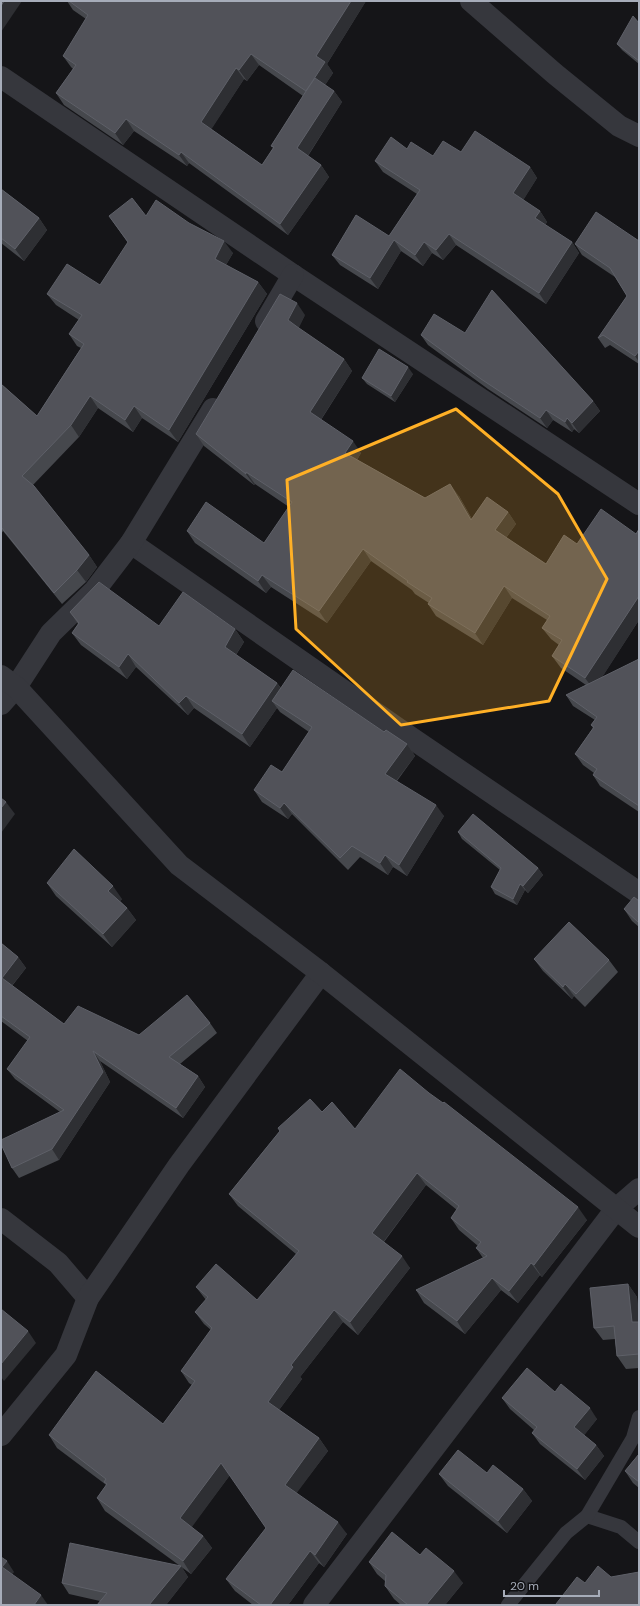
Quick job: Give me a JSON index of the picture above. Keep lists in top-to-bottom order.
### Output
{
  "scale_bar": "20 m"
}
